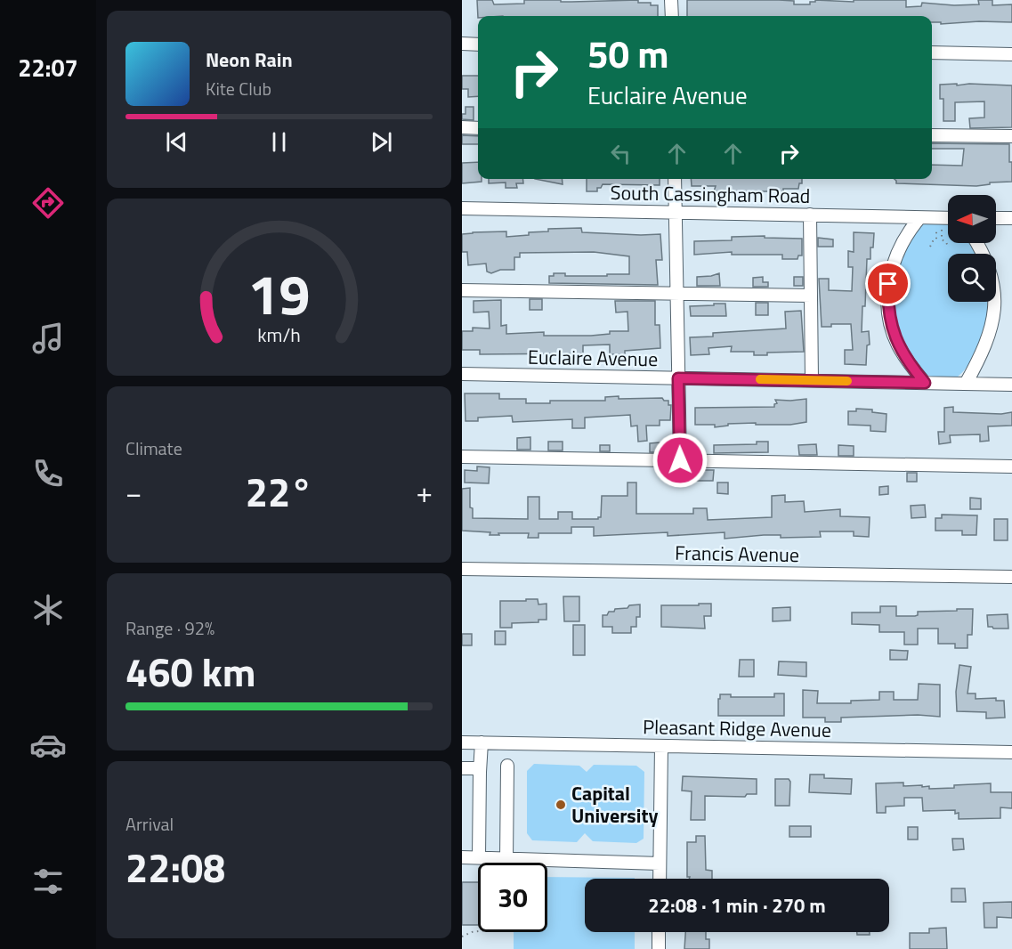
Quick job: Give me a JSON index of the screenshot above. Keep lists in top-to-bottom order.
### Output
{
  "streets": {
    "street": [
      "South Cassingham Road",
      "Euclaire Avenue",
      "Francis Avenue",
      "Pleasant Ridge Avenue"
    ]
  },
  "places": ["Capital University"],
  "north": "left",
  "page": {
    "tabs": "22:07",
    "turn": ["50 m", "Euclaire Avenue"],
    "song": ["Neon Rain", "Kite Club"],
    "tile": [
      "Climate",
      ["Range · 92%", "460 km"],
      ["Arrival", "22:08"]
    ],
    "heat": ["−", "22°", "+"],
    "limit": "30",
    "trip": "22:08 · 1 min · 270 m",
    "gauge": ["19", "km/h"]
  }
}
